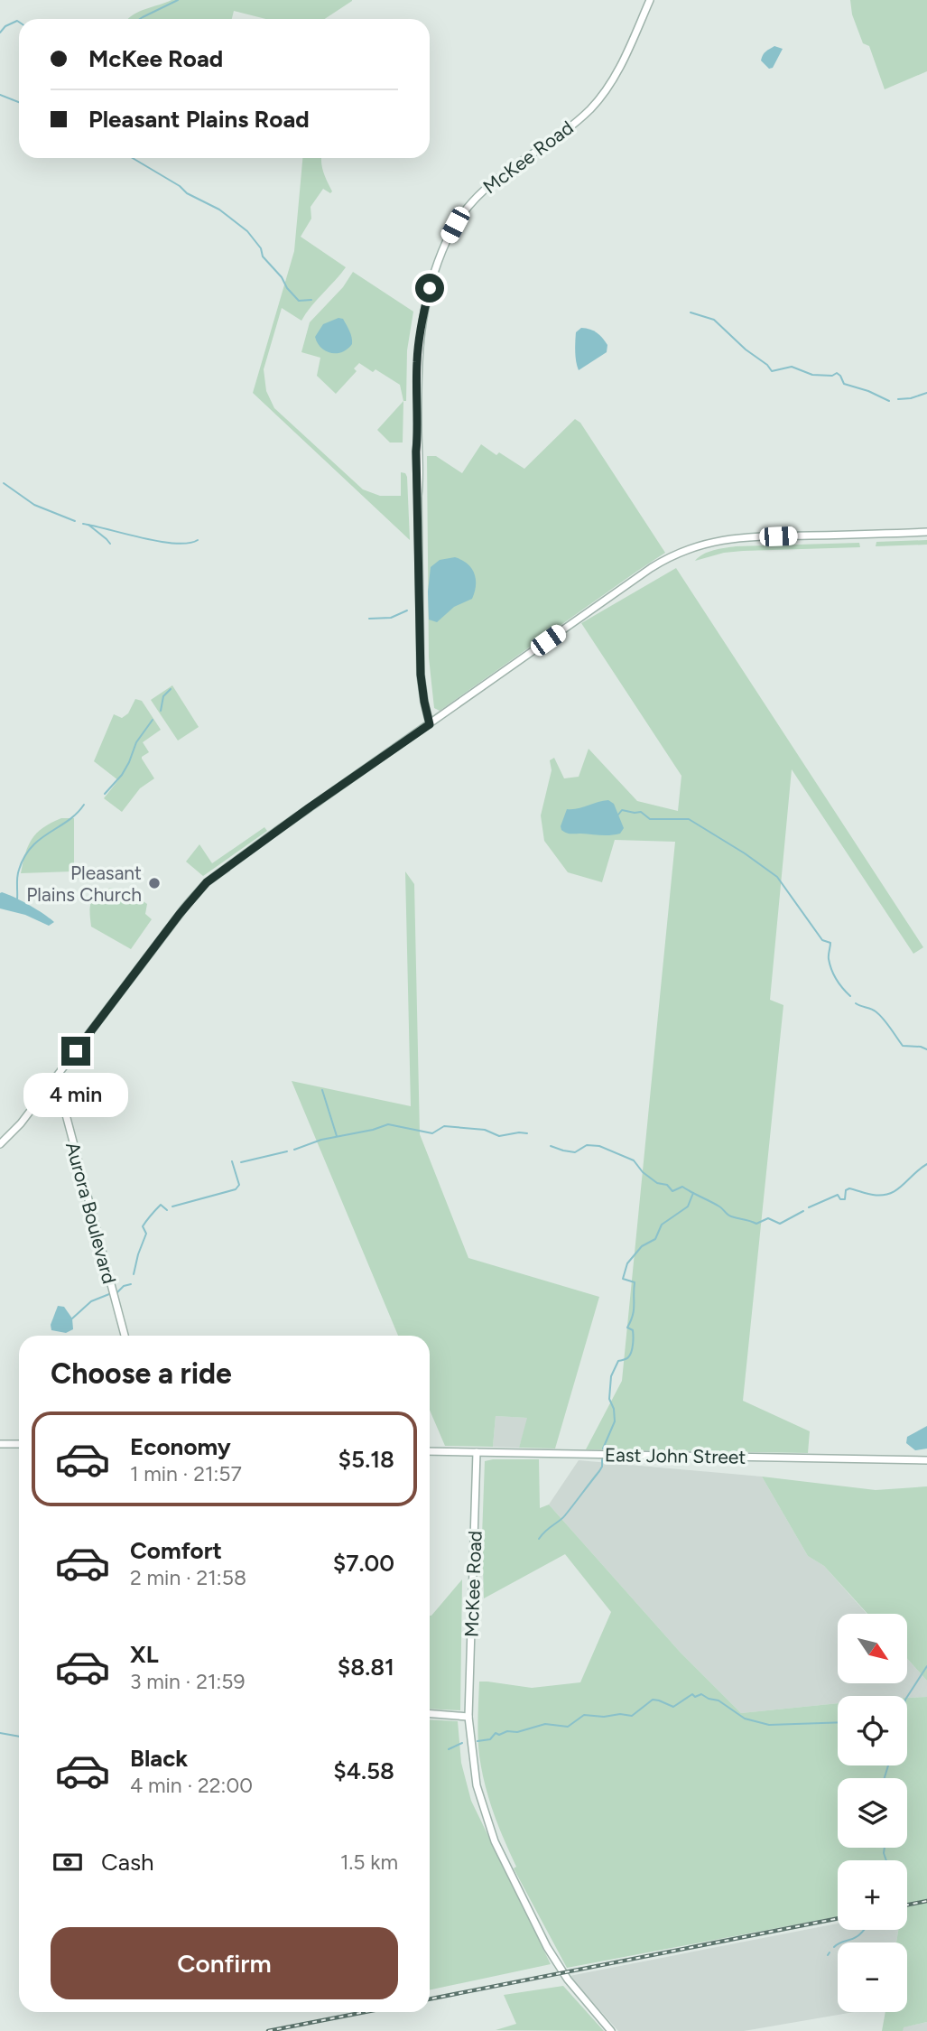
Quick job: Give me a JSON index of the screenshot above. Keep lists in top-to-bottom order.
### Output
{
  "streets": {
    "street": ["McKee Road", "Aurora Boulevard", "East John Street"]
  },
  "crossings": [
    ["McKee Road", "East John Street"]
  ],
  "places": ["Pleasant Plains Church"],
  "north": "bottom right",
  "page": {
    "banner": ["McKee Road", "Pleasant Plains Road"],
    "bubble": "4 min",
    "heading": "Choose a ride",
    "list": [
      {
        "name": "Economy",
        "note": "1 min · 21:57",
        "value": "$5.18"
      },
      {
        "name": "Comfort",
        "note": "2 min · 21:58",
        "value": "$7.00"
      },
      {
        "name": "XL",
        "note": "3 min · 21:59",
        "value": "$8.81"
      },
      {
        "name": "Black",
        "note": "4 min · 22:00",
        "value": "$4.58"
      }
    ],
    "map_buttons": ["+", "−"],
    "pay": ["Cash", "1.5 km"],
    "buttons": "Confirm"
  }
}
